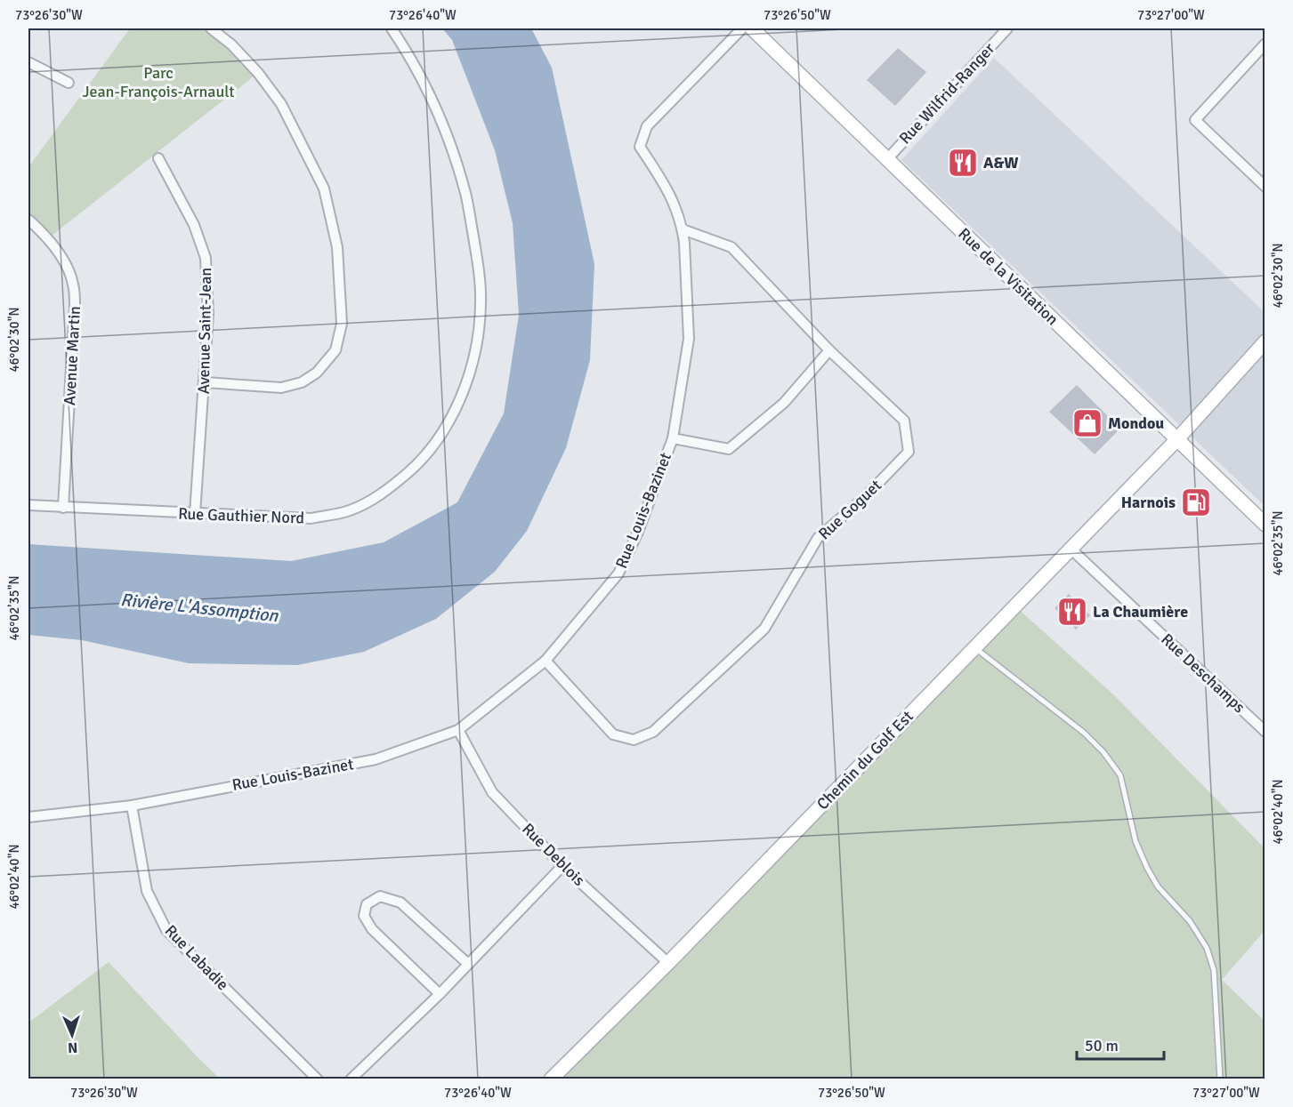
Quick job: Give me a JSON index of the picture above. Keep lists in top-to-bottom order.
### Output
{
  "streets": {
    "street": [
      "Rue Wilfrid-Ranger",
      "Rue de la Visitation",
      "Avenue Saint-Jean",
      "Avenue Martin",
      "Rue Goguet",
      "Rue Louis-Bazinet",
      "Rue Gauthier Nord",
      "Rue Deschamps",
      "Chemin du Golf Est",
      "Rue Deblois",
      "Rue Labadie"
    ]
  },
  "crossings": [
    ["Rue Wilfrid-Ranger", "Rue de la Visitation"],
    ["Rue de la Visitation", "Chemin du Golf Est"],
    ["Avenue Saint-Jean", "Rue Gauthier Nord"],
    ["Avenue Martin", "Rue Gauthier Nord"],
    ["Rue Goguet", "Rue Louis-Bazinet"],
    ["Rue Louis-Bazinet", "Rue Deblois"],
    ["Rue Louis-Bazinet", "Rue Labadie"],
    ["Rue Deschamps", "Chemin du Golf Est"],
    ["Chemin du Golf Est", "Rue Deblois"]
  ],
  "water": ["Rivière L'Assomption"],
  "parks": ["Parc Jean-François-Arnault"],
  "places": {
    "restaurant": ["A&W", "La Chaumière"],
    "shop": ["Mondou"],
    "fuel station": ["Harnois"]
  },
  "scale_bar": "50 m",
  "north": "bottom",
  "coordinates": [
    "73°26'30\"W",
    "73°26'40\"W",
    "73°26'50\"W",
    "73°27'00\"W",
    "46°02'30\"N",
    "46°02'35\"N",
    "46°02'40\"N"
  ]
}
